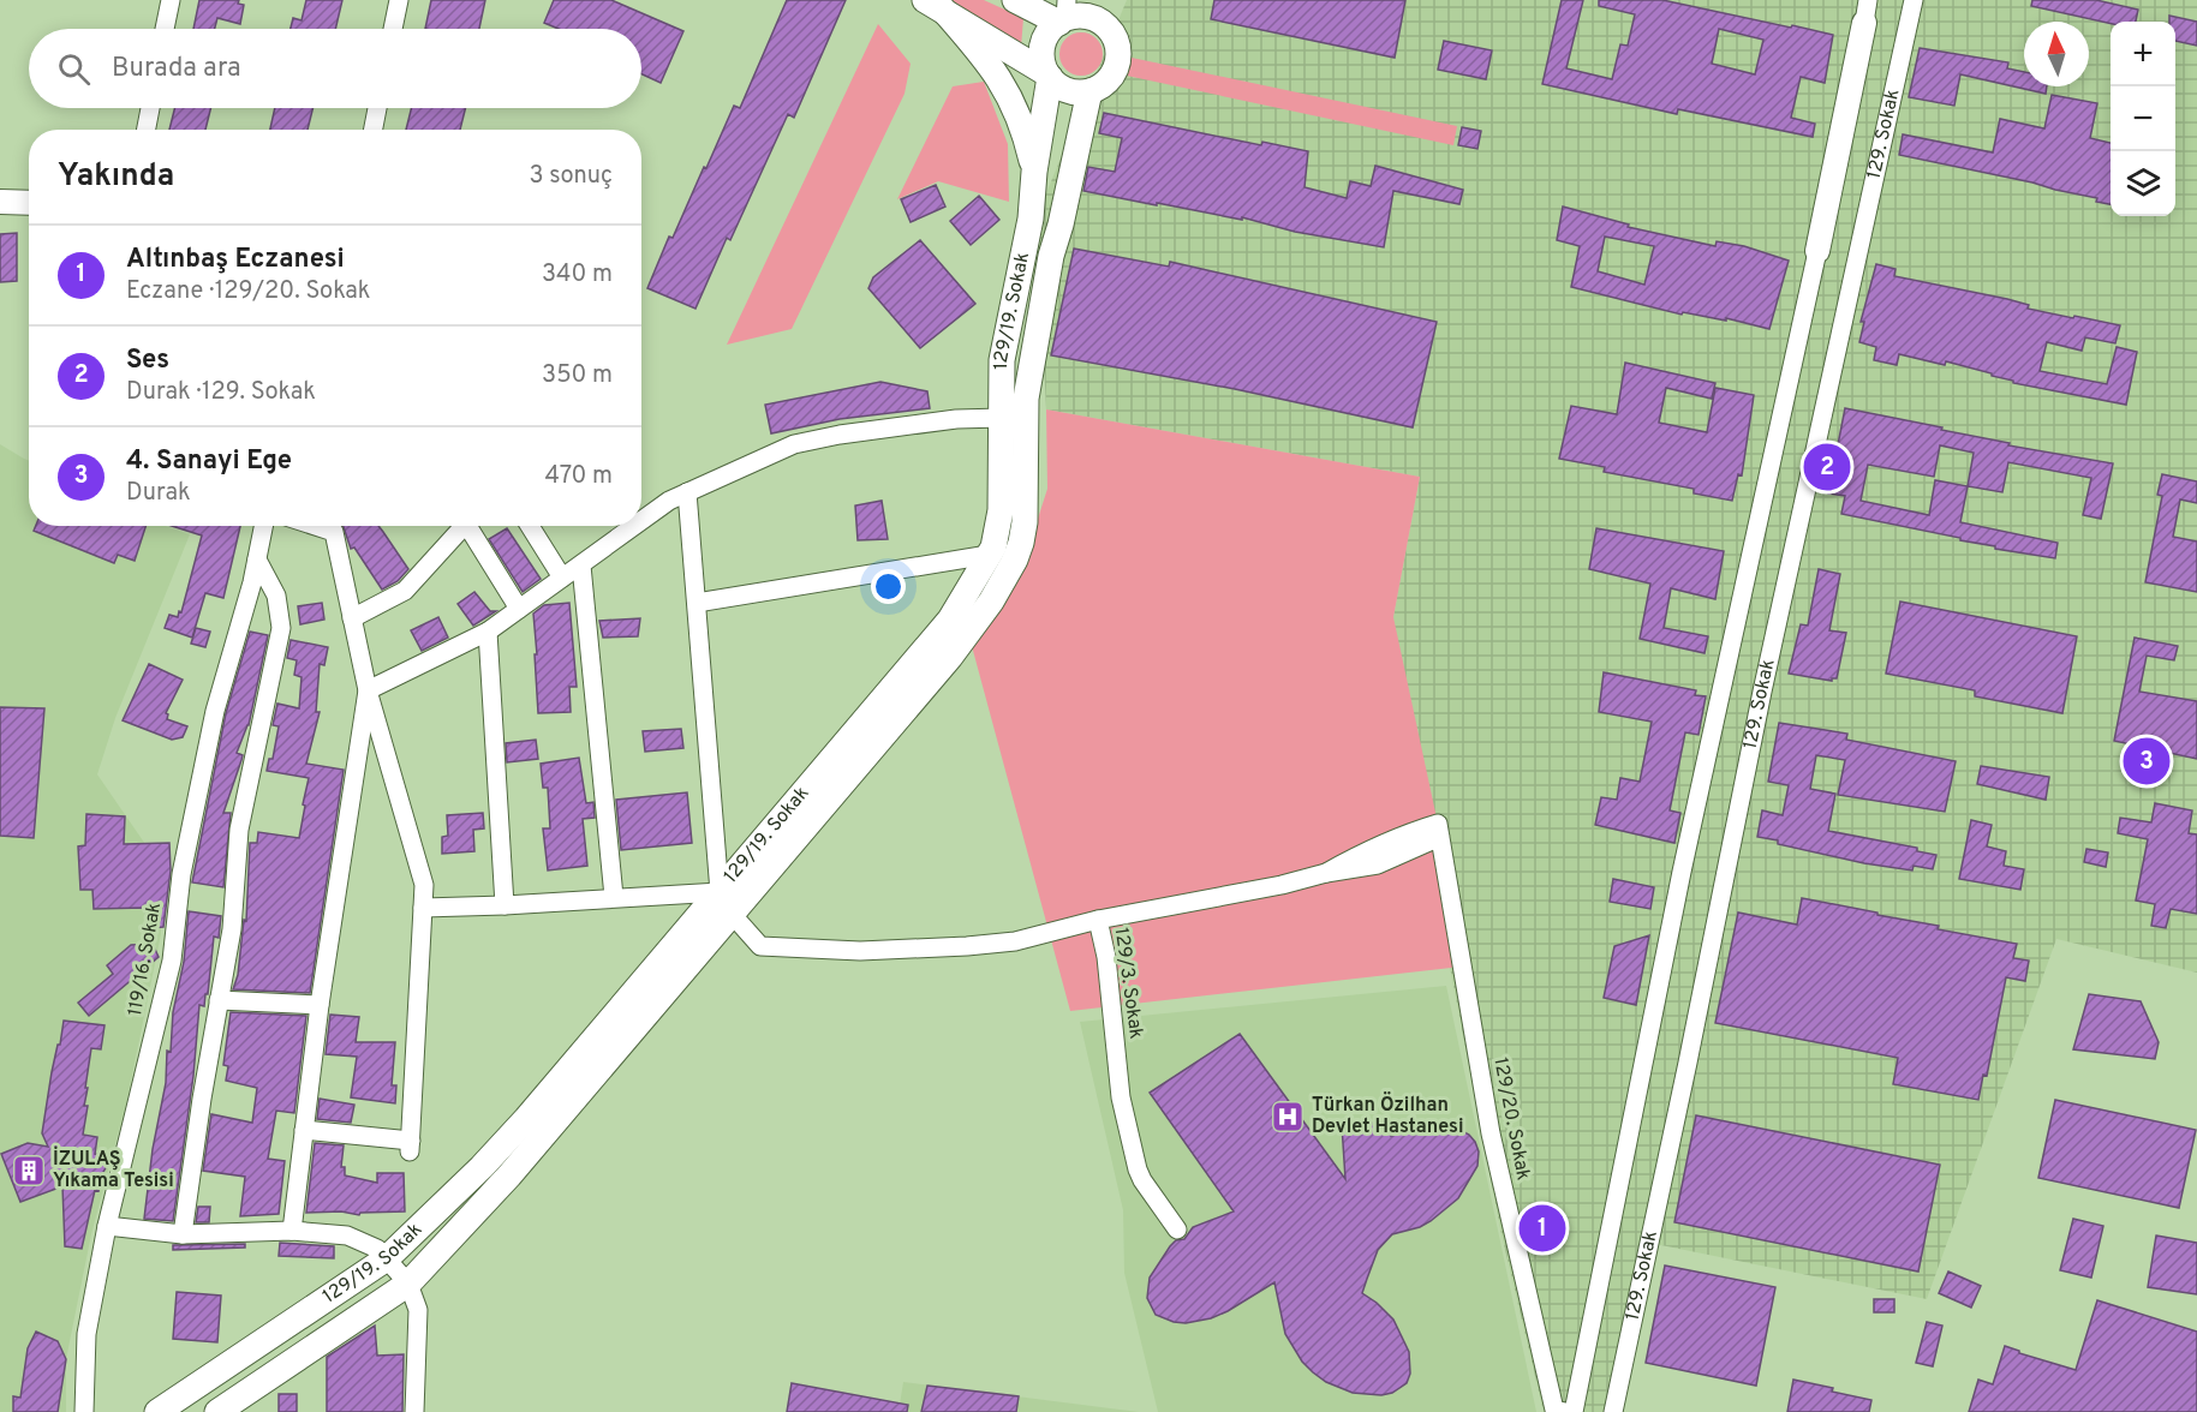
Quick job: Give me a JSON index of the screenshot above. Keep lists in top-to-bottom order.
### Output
{
  "streets": {
    "main road": ["129/19. Sokak"],
    "street": [
      "129. Sokak",
      "119/16. Sokak",
      "129/3. Sokak",
      "129/20. Sokak"
    ]
  },
  "crossings": [
    ["129/3. Sokak", "129/20. Sokak"]
  ],
  "places": {
    "hospital": ["Türkan Özilhan Devlet Hastanesi"],
    "building": ["İZULAŞ Yıkama Tesisi"]
  },
  "north": "top",
  "page": {
    "map_buttons": ["+", "−"],
    "search": "Burada ara",
    "heading": ["Yakında", "3 sonuç"],
    "list": [
      {
        "mark": "1",
        "name": "Altınbaş Eczanesi",
        "note": "Eczane · 129/20. Sokak",
        "value": "340 m"
      },
      {
        "mark": "2",
        "name": "Ses",
        "note": "Durak · 129. Sokak",
        "value": "350 m"
      },
      {
        "mark": "3",
        "name": "4. Sanayi Ege",
        "note": "Durak",
        "value": "470 m"
      }
    ],
    "pins": ["2", "3", "1"]
  }
}
